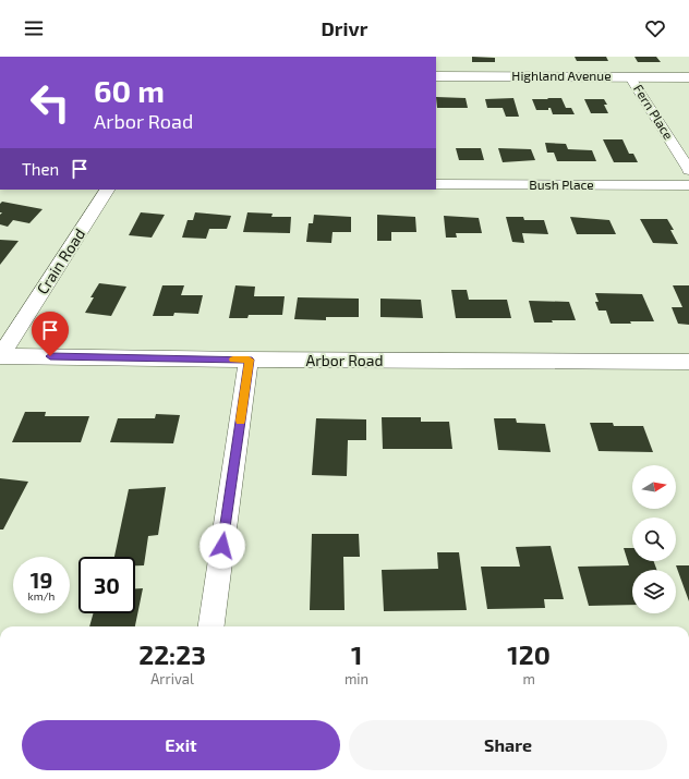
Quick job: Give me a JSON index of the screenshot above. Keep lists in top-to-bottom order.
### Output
{
  "streets": {
    "street": [
      "Highland Avenue",
      "Fern Place",
      "Bush Place",
      "Crain Road",
      "Arbor Road"
    ]
  },
  "crossings": [
    ["Highland Avenue", "Fern Place"],
    ["Crain Road", "Arbor Road"]
  ],
  "north": "right",
  "page": {
    "header": "Drivr",
    "turn": ["60 m", "Arbor Road"],
    "then": "Then",
    "speed": "19 km/h",
    "limit": "30",
    "eta": [
      "22:23",
      "Arrival",
      "1",
      "min",
      "120",
      "m"
    ],
    "buttons": ["Exit", "Share"]
  }
}
